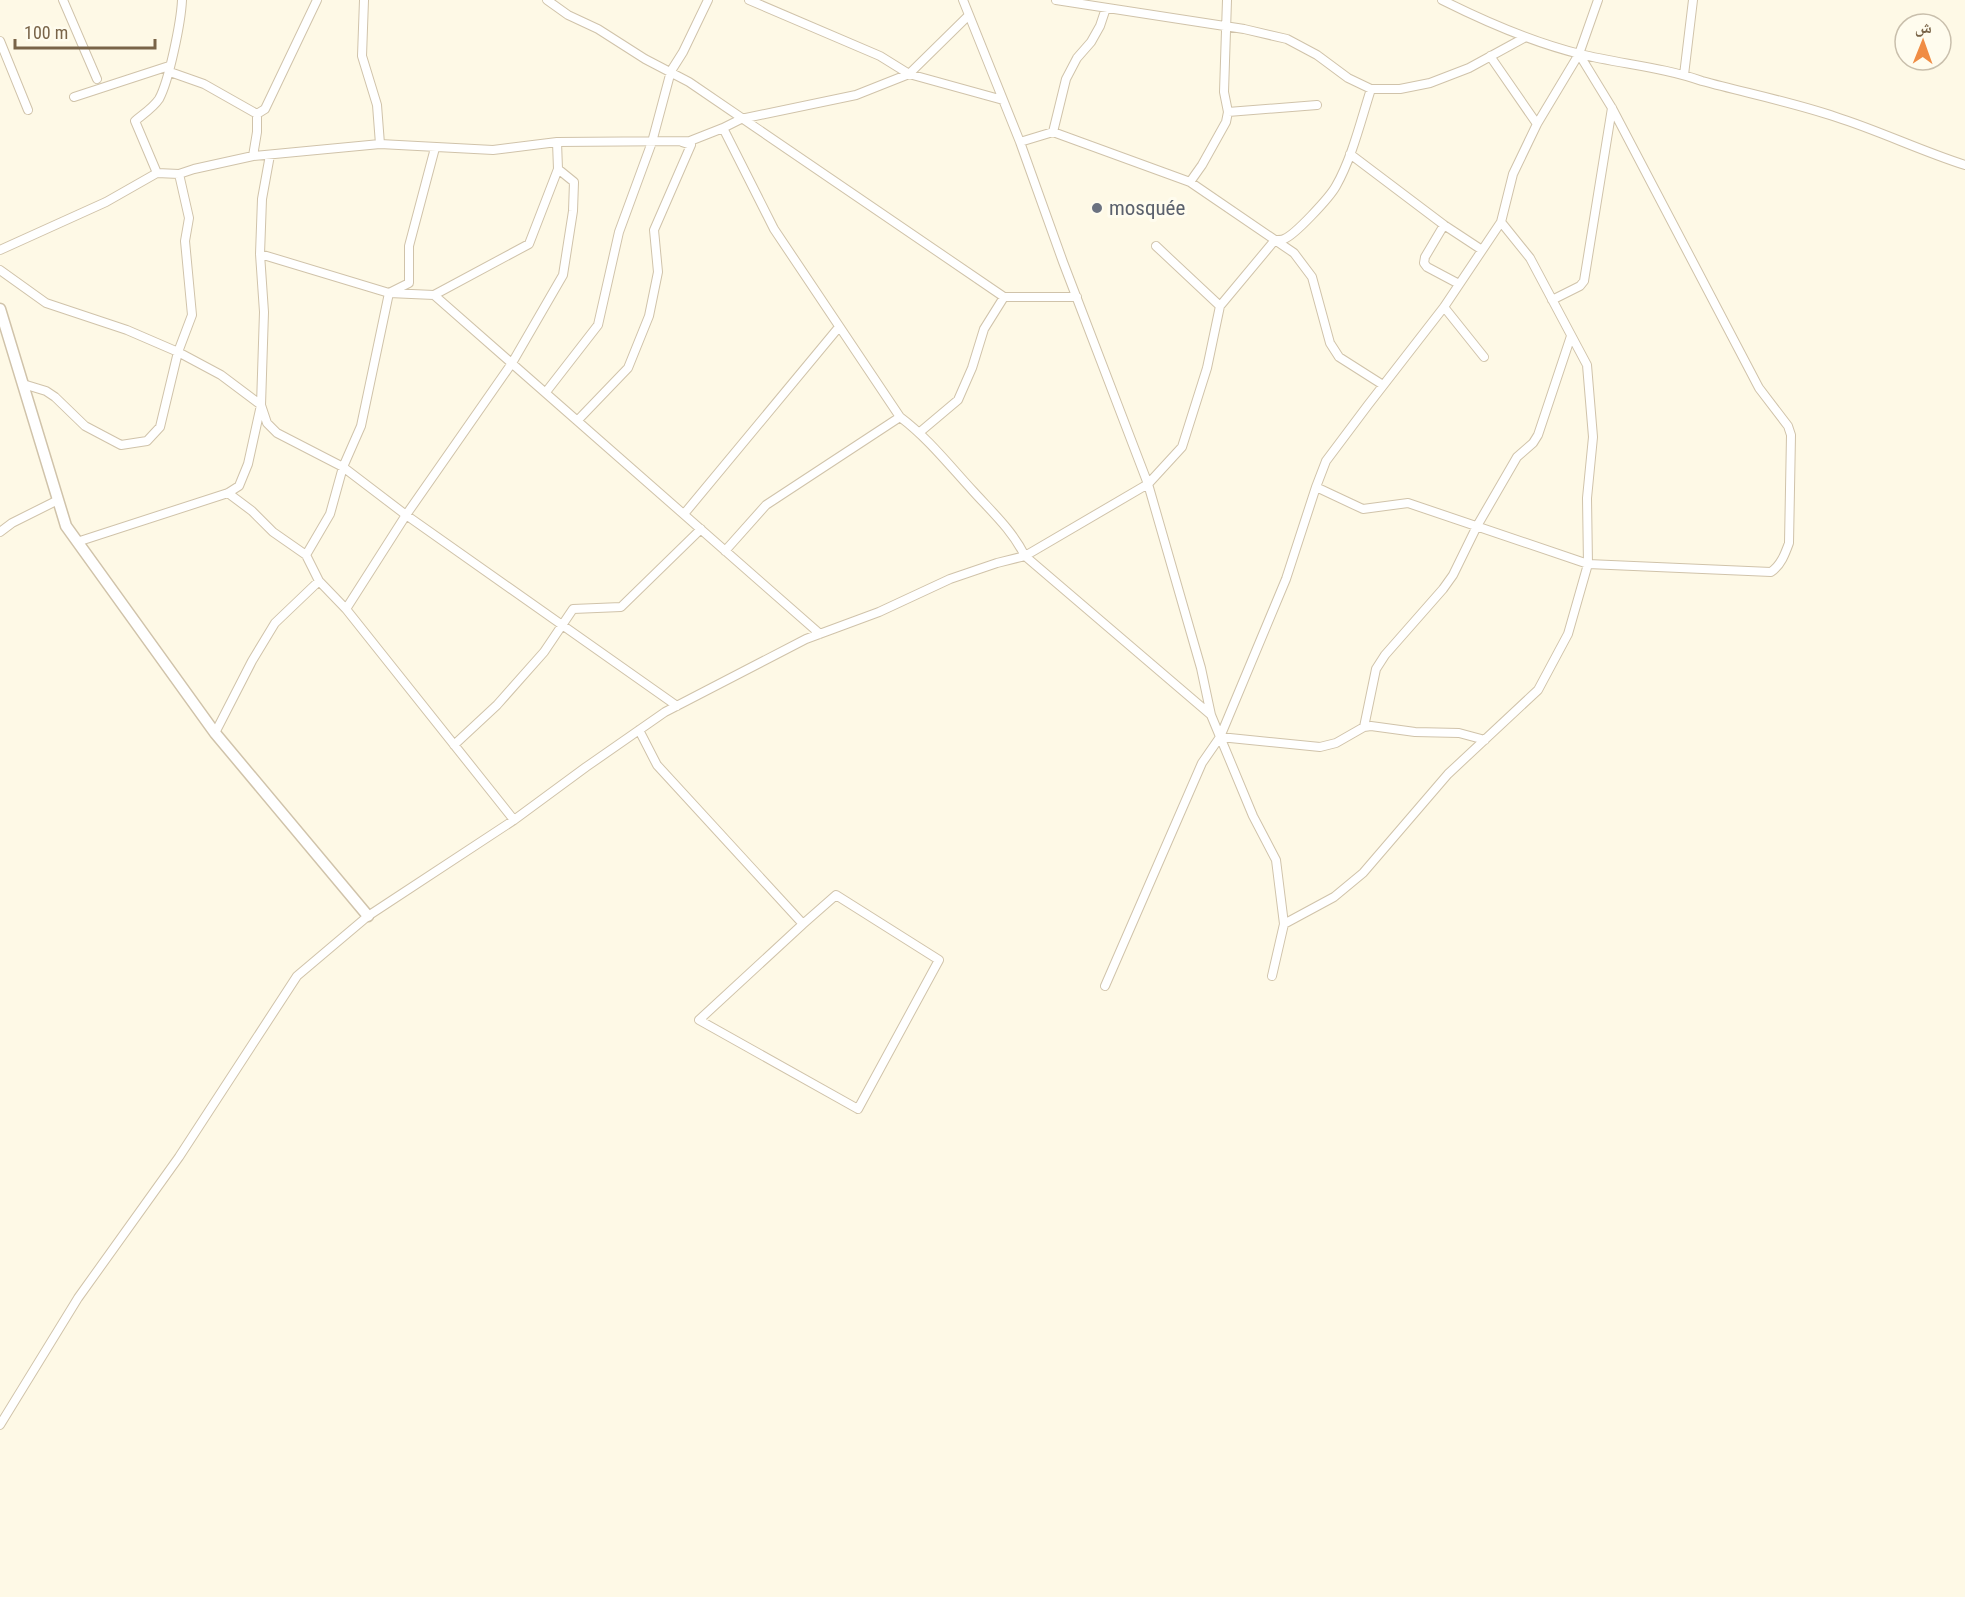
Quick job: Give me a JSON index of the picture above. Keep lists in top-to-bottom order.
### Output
{
  "places": ["mosquée"],
  "scale_bar": "100 m",
  "north": "top"
}
